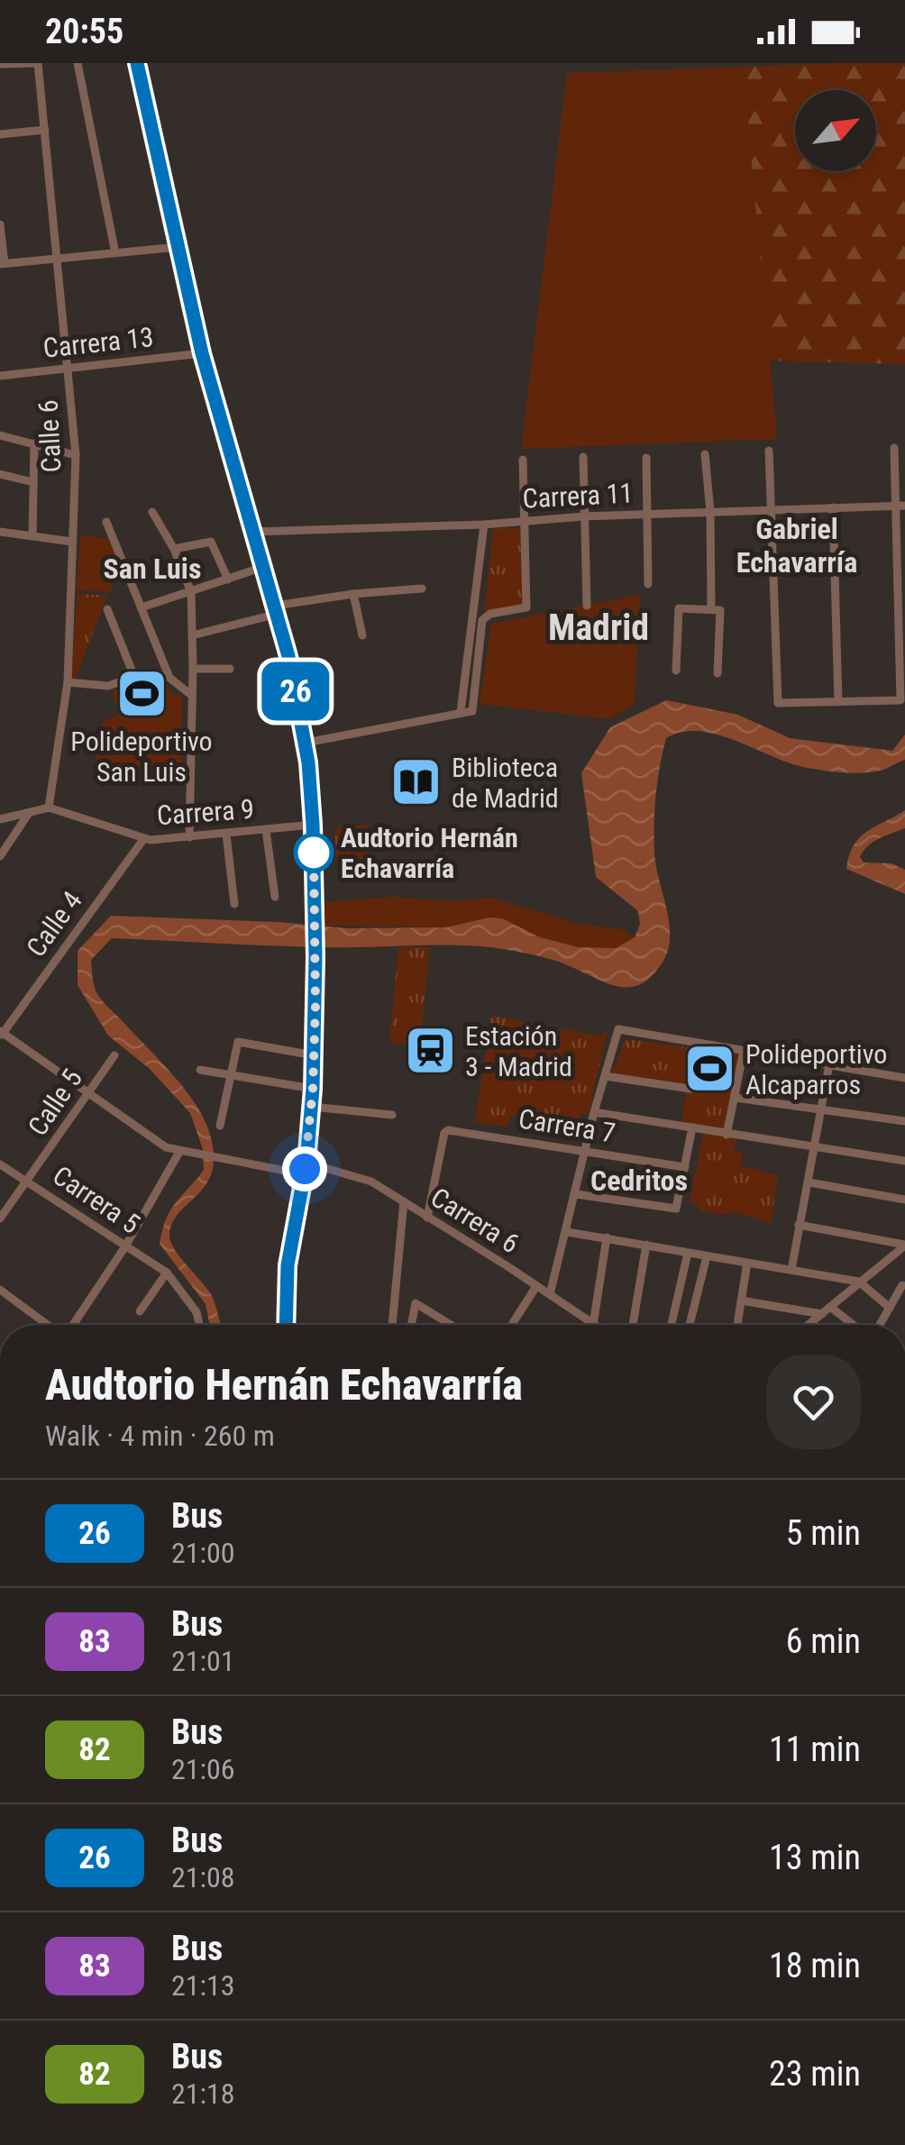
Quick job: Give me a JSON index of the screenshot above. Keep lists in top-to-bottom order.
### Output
{
  "streets": {
    "street": [
      "Carrera 13",
      "Calle 6",
      "Carrera 11",
      "Carrera 9",
      "Calle 4",
      "Calle 5",
      "Carrera 7",
      "Carrera 5",
      "Carrera 6"
    ]
  },
  "crossings": [
    ["Carrera 13", "Calle 6"],
    ["Calle 6", "Carrera 9"],
    ["Carrera 9", "Calle 4"],
    ["Calle 4", "Carrera 6"],
    ["Calle 5", "Carrera 5"],
    ["Calle 5", "Carrera 6"],
    ["Carrera 7", "Carrera 6"]
  ],
  "districts": [
    "Gabriel Echavarría",
    "San Luis",
    "Madrid",
    "Cedritos"
  ],
  "places": {
    "sports": ["Polideportivo San Luis", "Polideportivo Alcaparros"],
    "library": ["Biblioteca de Madrid"],
    "other": ["Audtorio Hernán Echavarría"],
    "station": ["Estación 3 - Madrid"]
  },
  "lines": ["bus line 26"],
  "north": "top right",
  "page": {
    "status": "20:55",
    "on_map": "26",
    "heading": ["Audtorio Hernán Echavarría", "Walk · 4 min · 260 m"],
    "list": [
      {
        "mark": "26",
        "name": "Bus",
        "note": "21:00",
        "value": "5 min"
      },
      {
        "mark": "83",
        "name": "Bus",
        "note": "21:01",
        "value": "6 min"
      },
      {
        "mark": "82",
        "name": "Bus",
        "note": "21:06",
        "value": "11 min"
      },
      {
        "mark": "26",
        "name": "Bus",
        "note": "21:08",
        "value": "13 min"
      },
      {
        "mark": "83",
        "name": "Bus",
        "note": "21:13",
        "value": "18 min"
      },
      {
        "mark": "82",
        "name": "Bus",
        "note": "21:18",
        "value": "23 min"
      }
    ]
  }
}
